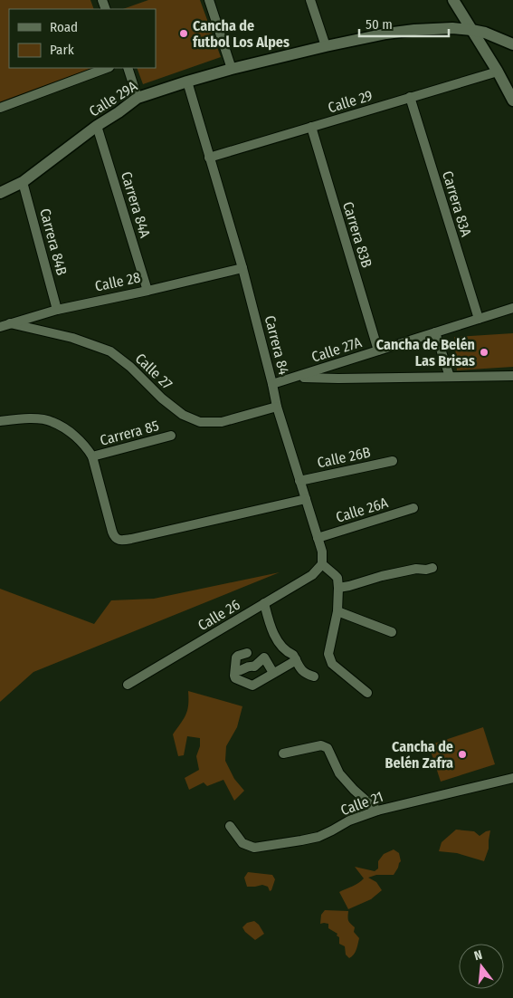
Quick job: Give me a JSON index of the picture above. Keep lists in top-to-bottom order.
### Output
{
  "streets": {
    "street": [
      "Calle 29A",
      "Calle 29",
      "Carrera 83A",
      "Carrera 84A",
      "Carrera 83B",
      "Carrera 84B",
      "Calle 28",
      "Carrera 84",
      "Calle 27A",
      "Calle 27",
      "Carrera 85",
      "Calle 26B",
      "Calle 26A",
      "Calle 26",
      "Calle 21"
    ]
  },
  "crossings": [
    ["Calle 29A", "Carrera 84A"],
    ["Calle 29A", "Carrera 84B"],
    ["Calle 29A", "Carrera 84"],
    ["Calle 29", "Carrera 83A"],
    ["Calle 29", "Carrera 83B"],
    ["Calle 29", "Carrera 84"],
    ["Carrera 83A", "Calle 27A"],
    ["Carrera 84A", "Calle 28"],
    ["Carrera 83B", "Calle 27A"],
    ["Carrera 84B", "Calle 28"],
    ["Calle 28", "Carrera 84"],
    ["Calle 28", "Calle 27"],
    ["Carrera 84", "Calle 27A"],
    ["Carrera 84", "Calle 27"],
    ["Carrera 84", "Calle 26B"],
    ["Carrera 84", "Calle 26A"],
    ["Carrera 84", "Calle 26"]
  ],
  "places": ["Cancha de futbol Los Alpes", "Cancha de Belén Las Brisas", "Cancha de Belén Zafra"],
  "legend": ["Road", "Park"],
  "scale_bar": "50 m",
  "north": "top"
}
